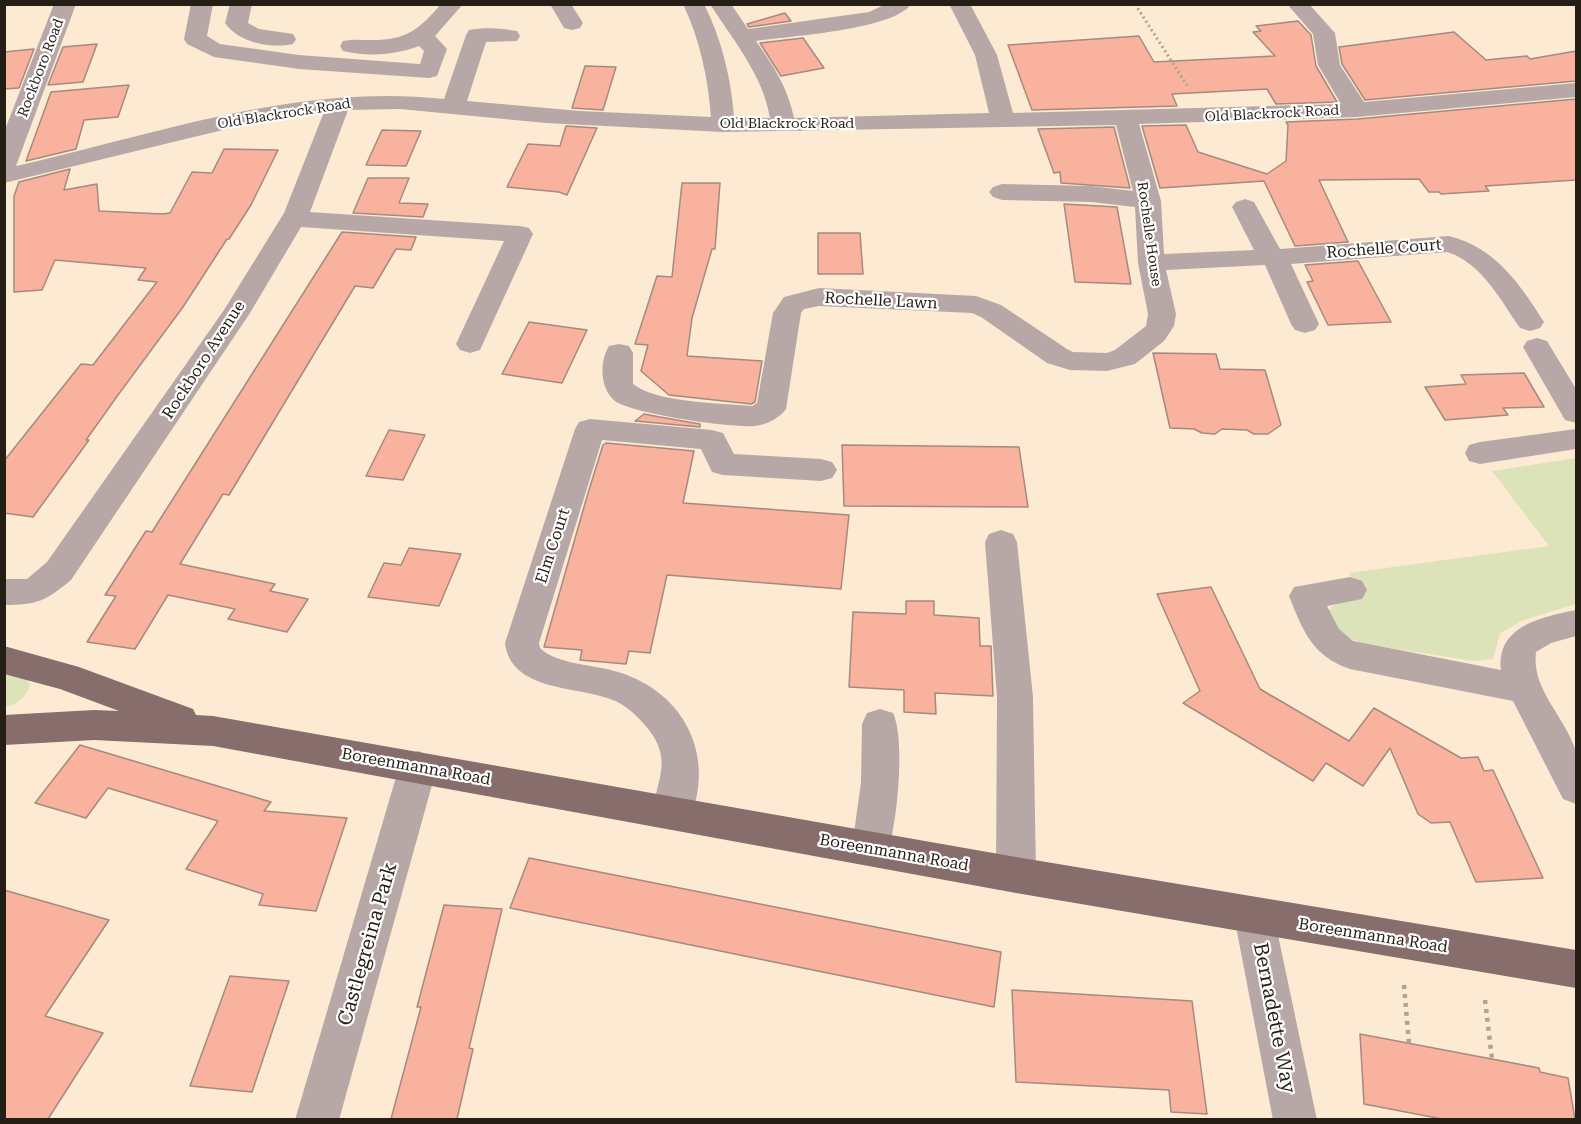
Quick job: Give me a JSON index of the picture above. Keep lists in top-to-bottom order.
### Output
{
  "streets": {
    "main road": ["Boreenmanna Road"],
    "street": [
      "Rockboro Road",
      "Old Blackrock Road",
      "Rochelle House",
      "Rochelle Court",
      "Rochelle Lawn",
      "Rockboro Avenue",
      "Elm Court",
      "Castlegreina Park",
      "Bernadette Way"
    ]
  },
  "crossings": [
    ["Old Blackrock Road", "Rochelle House"],
    ["Old Blackrock Road", "Rockboro Avenue"],
    ["Rochelle House", "Rochelle Court"],
    ["Rochelle House", "Rochelle Lawn"],
    ["Elm Court", "Boreenmanna Road"],
    ["Boreenmanna Road", "Castlegreina Park"],
    ["Boreenmanna Road", "Bernadette Way"]
  ]
}
